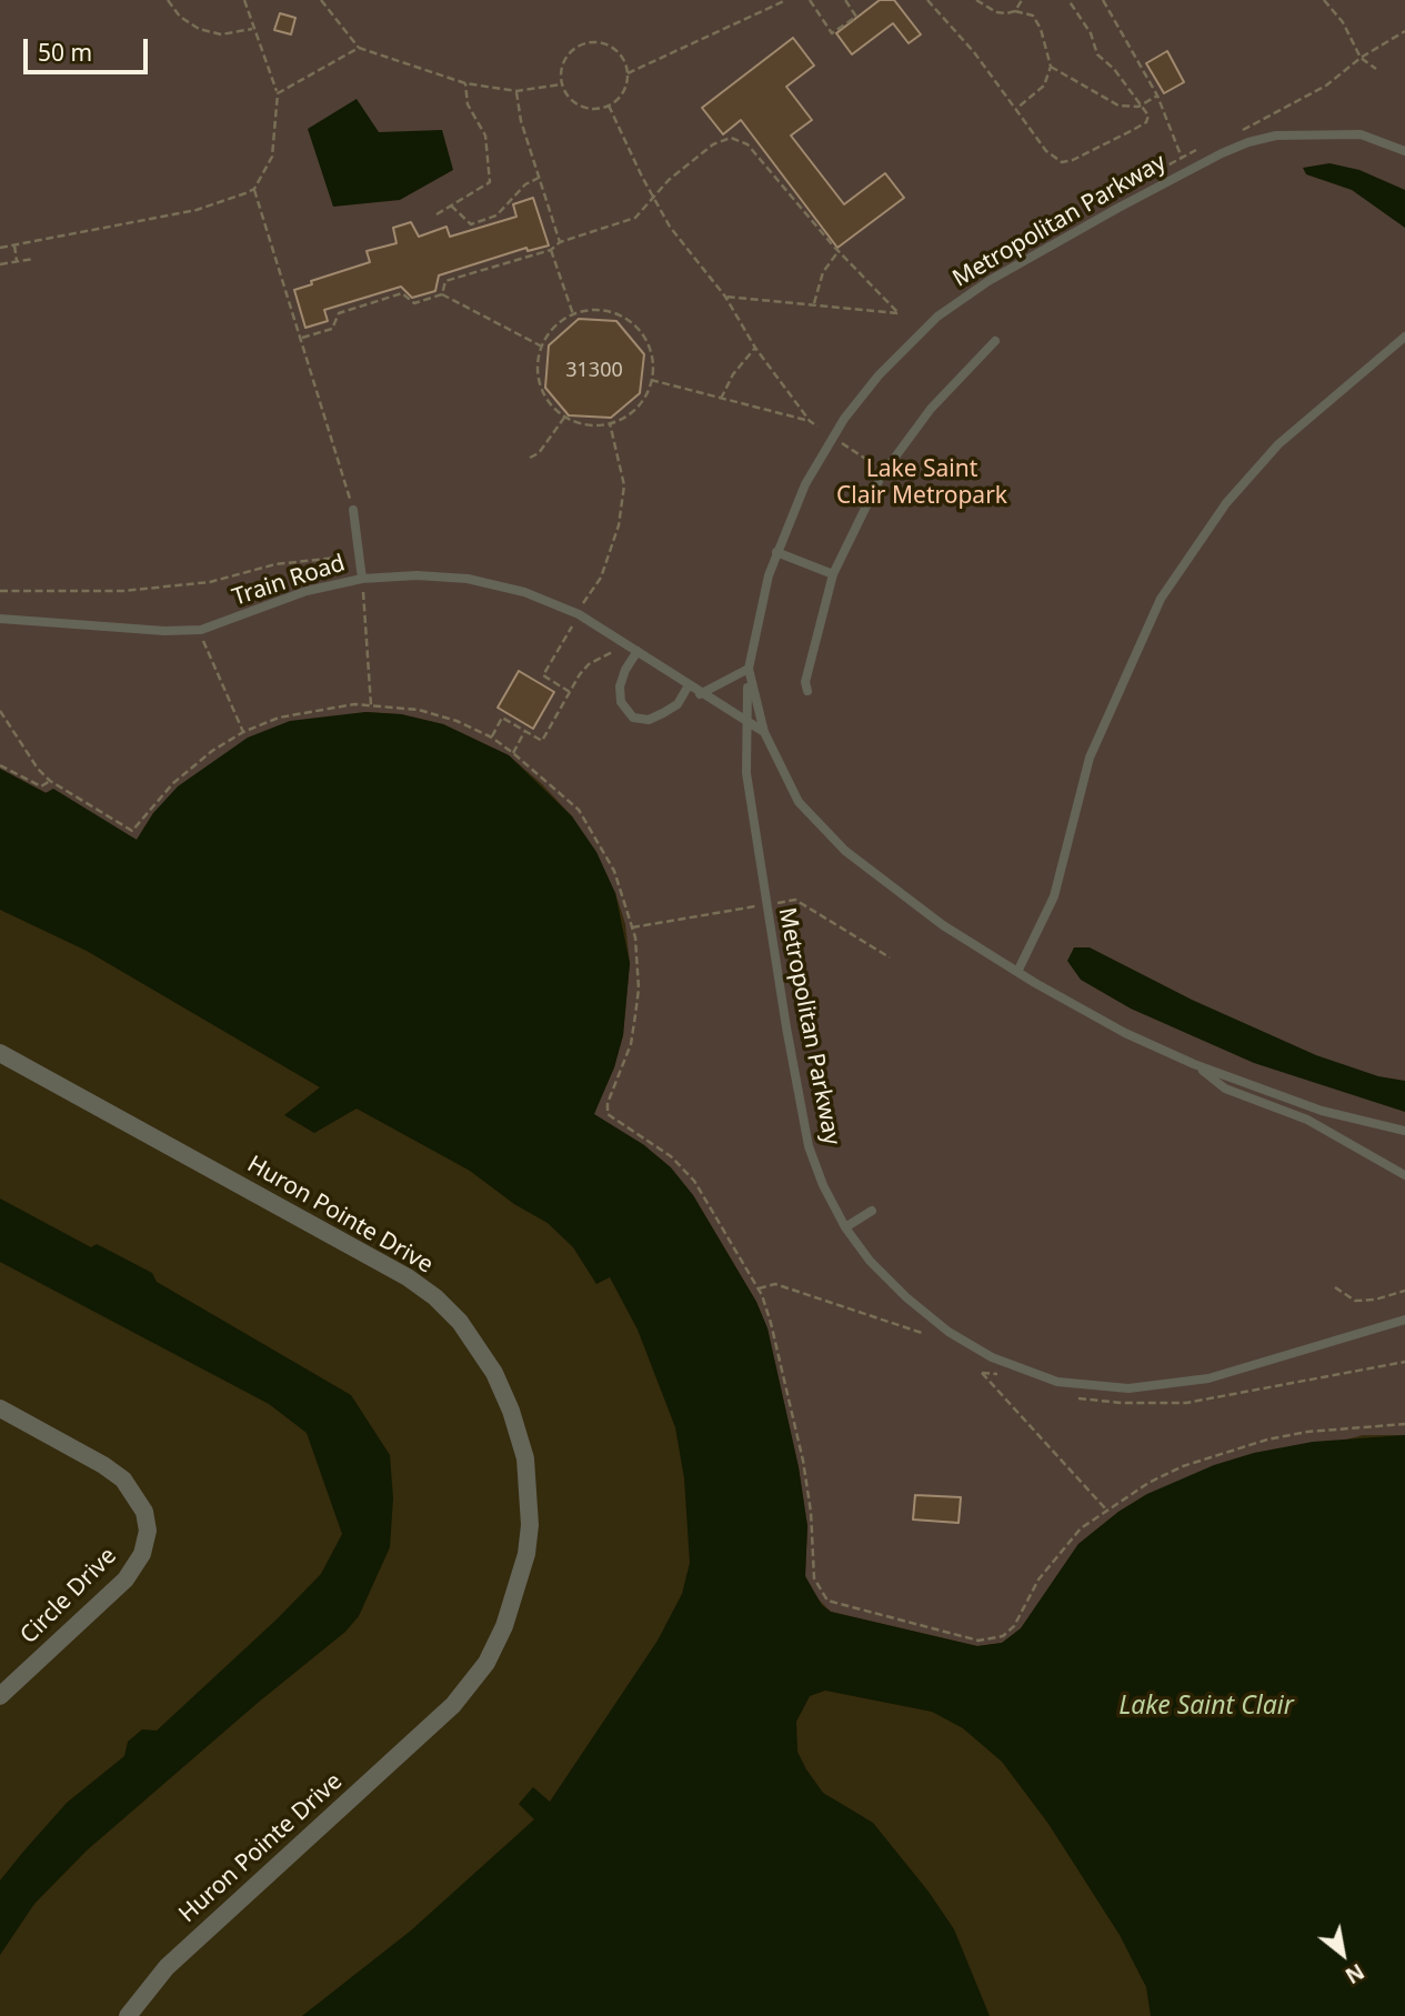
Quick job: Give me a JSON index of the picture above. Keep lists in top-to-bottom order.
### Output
{
  "streets": {
    "street": ["Huron Pointe Drive", "Circle Drive"],
    "lane": ["Metropolitan Parkway", "Train Road"]
  },
  "crossings": [
    ["Metropolitan Parkway", "Train Road"]
  ],
  "water": ["Lake Saint Clair"],
  "parks": ["Lake Saint Clair Metropark"],
  "house_numbers": ["31300"],
  "scale_bar": "50 m",
  "north": "bottom right"
}
